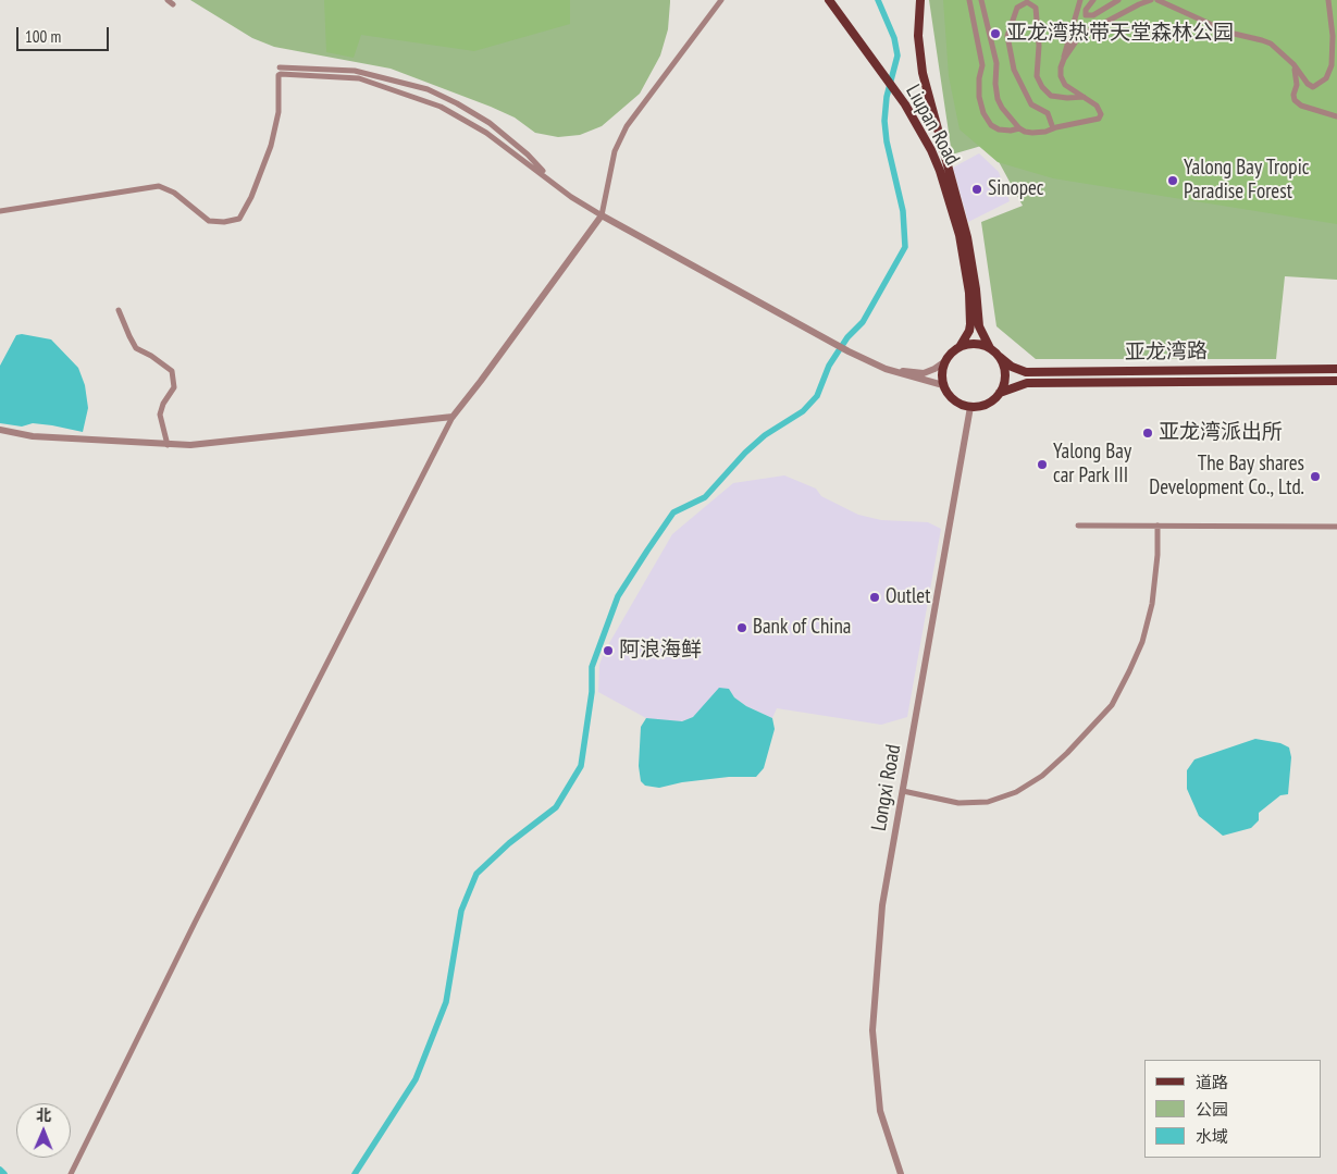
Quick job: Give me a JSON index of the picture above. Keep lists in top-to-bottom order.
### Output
{
  "streets": {
    "main road": ["Liupan Road", "亚龙湾路"],
    "street": ["Longxi Road"]
  },
  "crossings": [
    ["Liupan Road", "亚龙湾路"],
    ["Liupan Road", "Longxi Road"],
    ["亚龙湾路", "Longxi Road"]
  ],
  "places": [
    "亚龙湾热带天堂森林公园",
    "Yalong Bay Tropic Paradise Forest",
    "Sinopec",
    "亚龙湾派出所",
    "Yalong Bay car Park III",
    "The Bay shares Development Co., Ltd.",
    "Outlet",
    "Bank of China",
    "阿浪海鲜"
  ],
  "legend": ["道路", "公园", "水域"],
  "scale_bar": "100 m",
  "north": "top"
}
